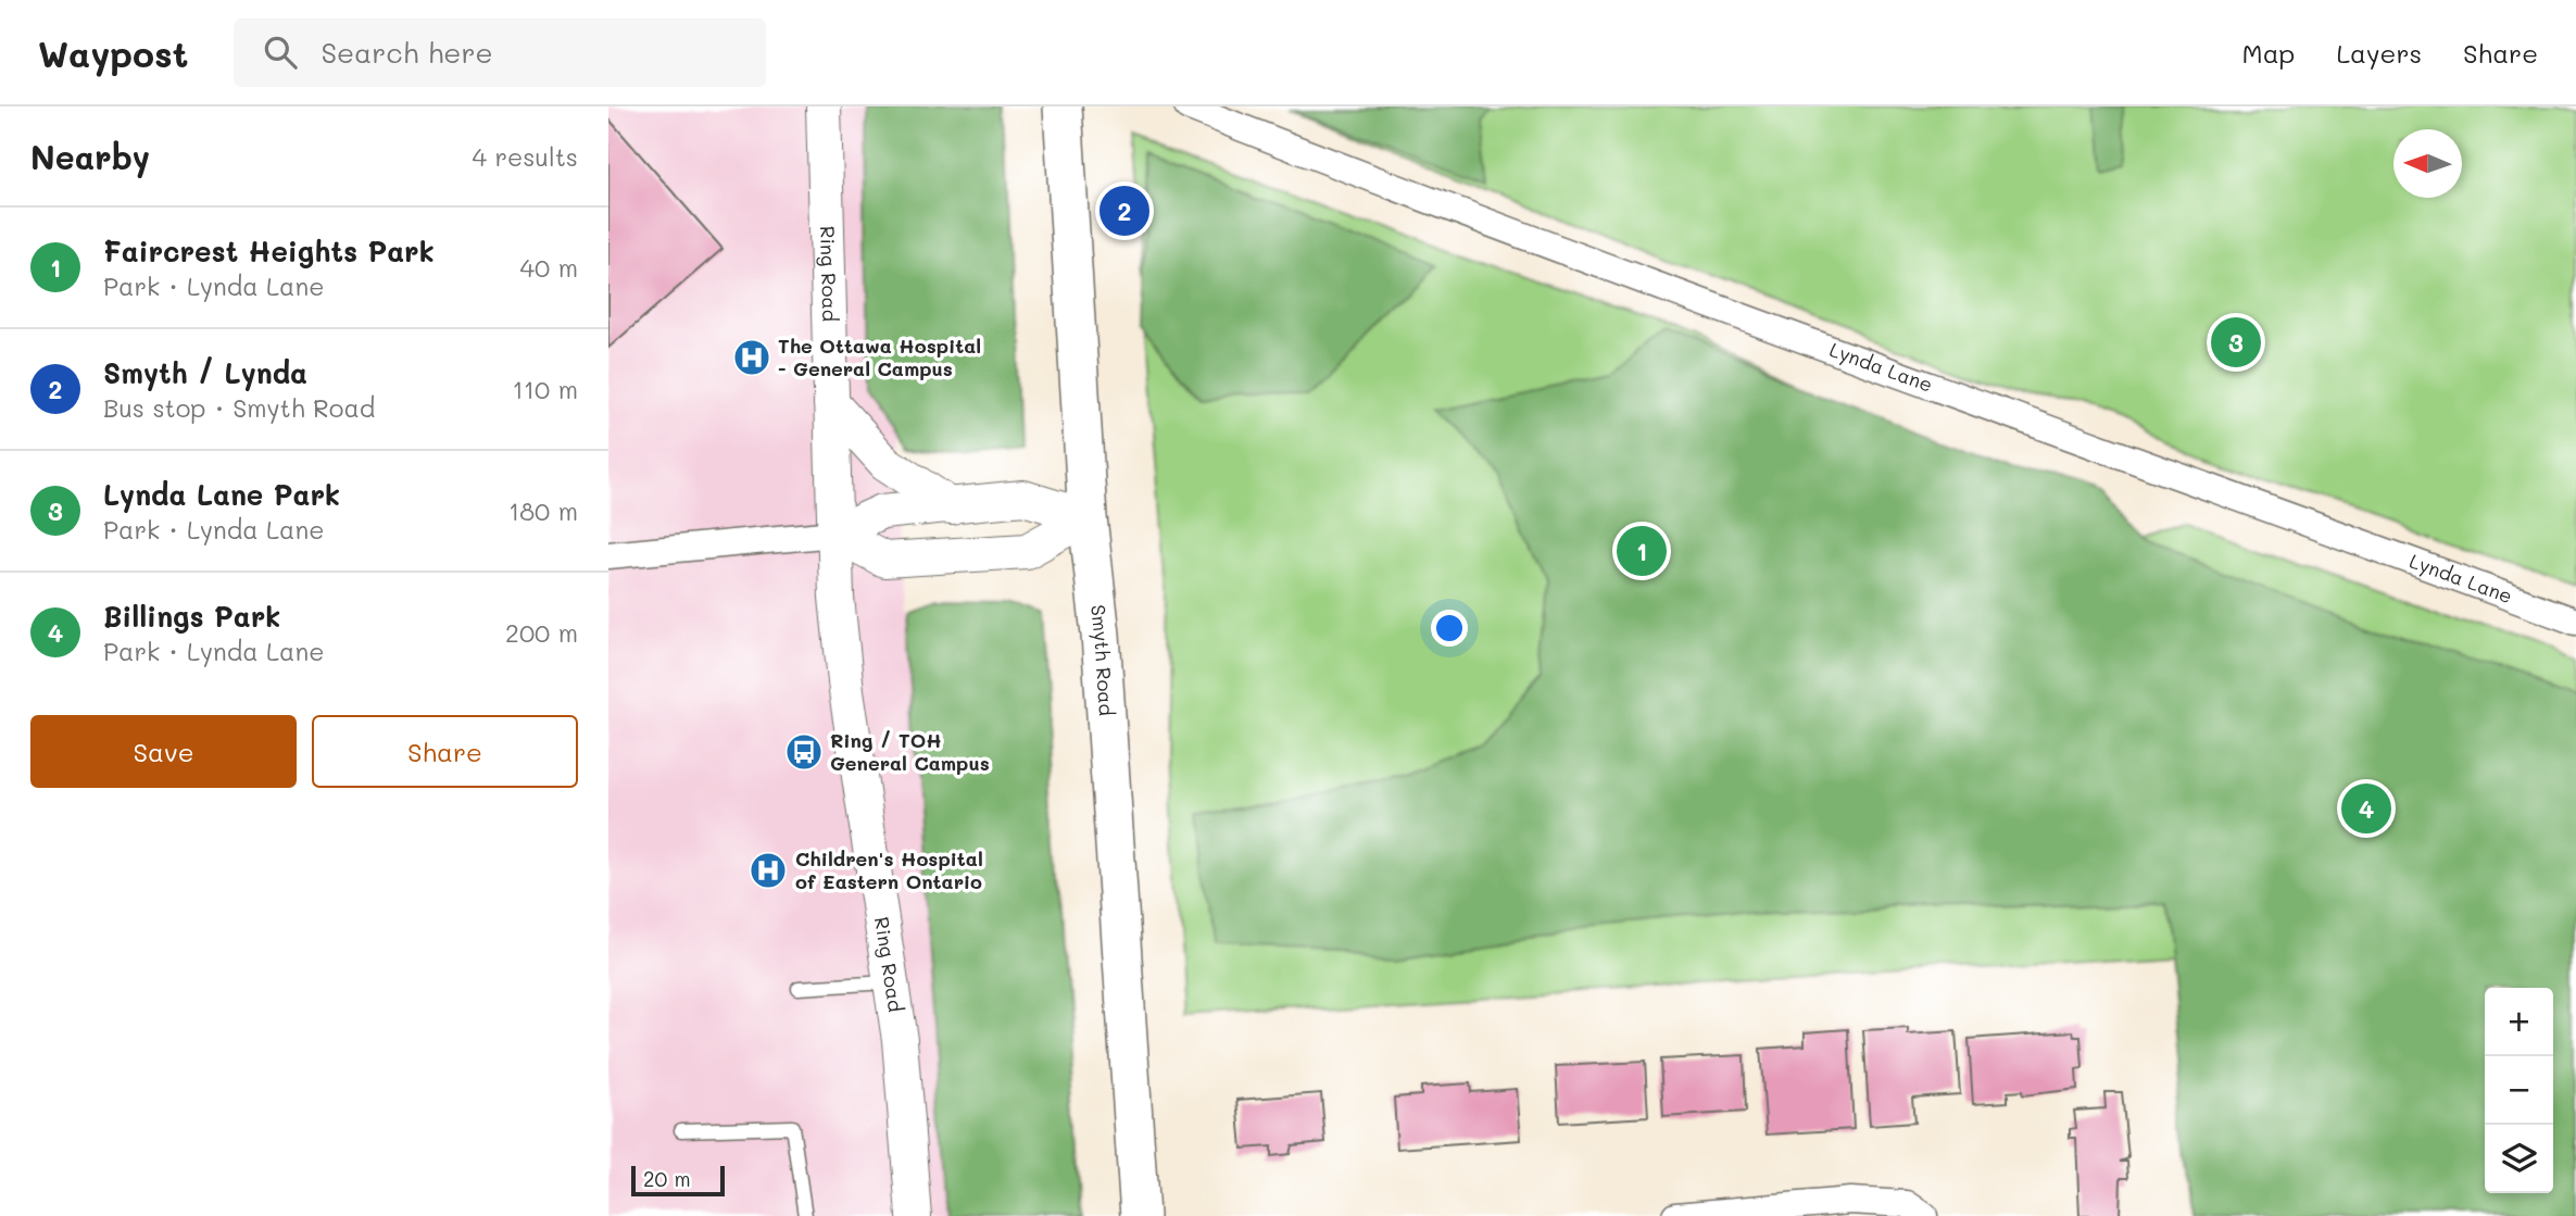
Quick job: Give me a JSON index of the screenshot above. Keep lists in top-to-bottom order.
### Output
{
  "streets": {
    "main road": ["Smyth Road"],
    "street": ["Ring Road", "Lynda Lane"]
  },
  "places": {
    "hospital": ["The Ottawa Hospital - General Campus", "Children's Hospital of Eastern Ontario"],
    "bus stop": ["Ring / TOH General Campus"]
  },
  "scale_bar": "20 m",
  "north": "left",
  "page": {
    "header": "Waypost",
    "search": "Search here",
    "nav": ["Map", "Layers", "Share"],
    "heading": ["Nearby", "4 results"],
    "pins": [
      "2",
      "3",
      "1",
      "4"
    ],
    "list": [
      {
        "mark": "1",
        "name": "Faircrest Heights Park",
        "note": "Park · Lynda Lane",
        "value": "40 m"
      },
      {
        "mark": "2",
        "name": "Smyth / Lynda",
        "note": "Bus stop · Smyth Road",
        "value": "110 m"
      },
      {
        "mark": "3",
        "name": "Lynda Lane Park",
        "note": "Park · Lynda Lane",
        "value": "180 m"
      },
      {
        "mark": "4",
        "name": "Billings Park",
        "note": "Park · Lynda Lane",
        "value": "200 m"
      }
    ],
    "buttons": ["Save", "Share"],
    "map_buttons": ["+", "−"],
    "scale": "20 m"
  }
}
